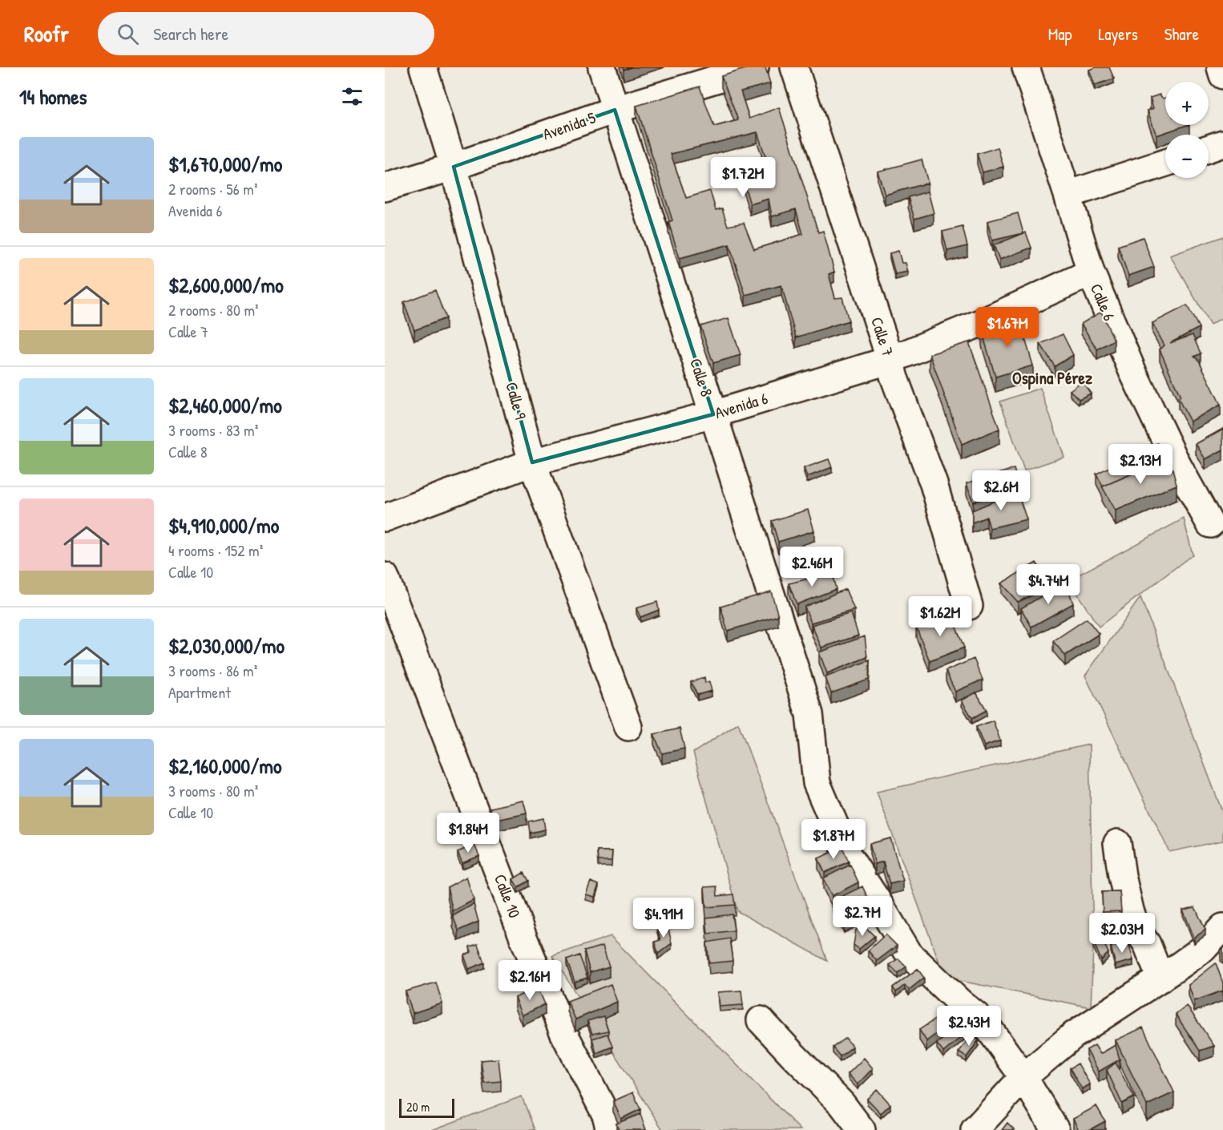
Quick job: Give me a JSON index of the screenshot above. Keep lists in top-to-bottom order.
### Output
{
  "streets": {
    "street": [
      "Avenida 5",
      "Calle 6",
      "Calle 7",
      "Calle 8",
      "Calle 9",
      "Avenida 6",
      "Calle 10"
    ]
  },
  "crossings": [
    ["Avenida 5", "Calle 8"],
    ["Avenida 5", "Calle 9"],
    ["Calle 6", "Avenida 6"],
    ["Calle 7", "Avenida 6"],
    ["Calle 8", "Avenida 6"],
    ["Calle 9", "Avenida 6"]
  ],
  "districts": ["Ospina Pérez"],
  "scale_bar": "20 m",
  "page": {
    "header": "Roofr",
    "search": "Search here",
    "nav": ["Map", "Layers", "Share"],
    "heading": "14 homes",
    "map_buttons": ["+", "−"],
    "list": [
      {
        "name": "$1,670,000/mo",
        "note": "2 rooms · 56 m² · Avenida 6"
      },
      {
        "name": "$2,600,000/mo",
        "note": "2 rooms · 80 m² · Calle 7"
      },
      {
        "name": "$2,460,000/mo",
        "note": "3 rooms · 83 m² · Calle 8"
      },
      {
        "name": "$4,910,000/mo",
        "note": "4 rooms · 152 m² · Calle 10"
      },
      {
        "name": "$2,030,000/mo",
        "note": "3 rooms · 86 m² · Apartment"
      },
      {
        "name": "$2,160,000/mo",
        "note": "3 rooms · 80 m² · Calle 10"
      }
    ],
    "price": [
      "$1.72M",
      "$1.67M",
      "$2.13M",
      "$2.6M",
      "$2.46M",
      "$4.74M",
      "$1.62M",
      "$1.84M",
      "$1.87M",
      "$2.7M",
      "$4.91M",
      "$2.03M",
      "$2.16M",
      "$2.43M"
    ],
    "scale": "20 m"
  }
}
